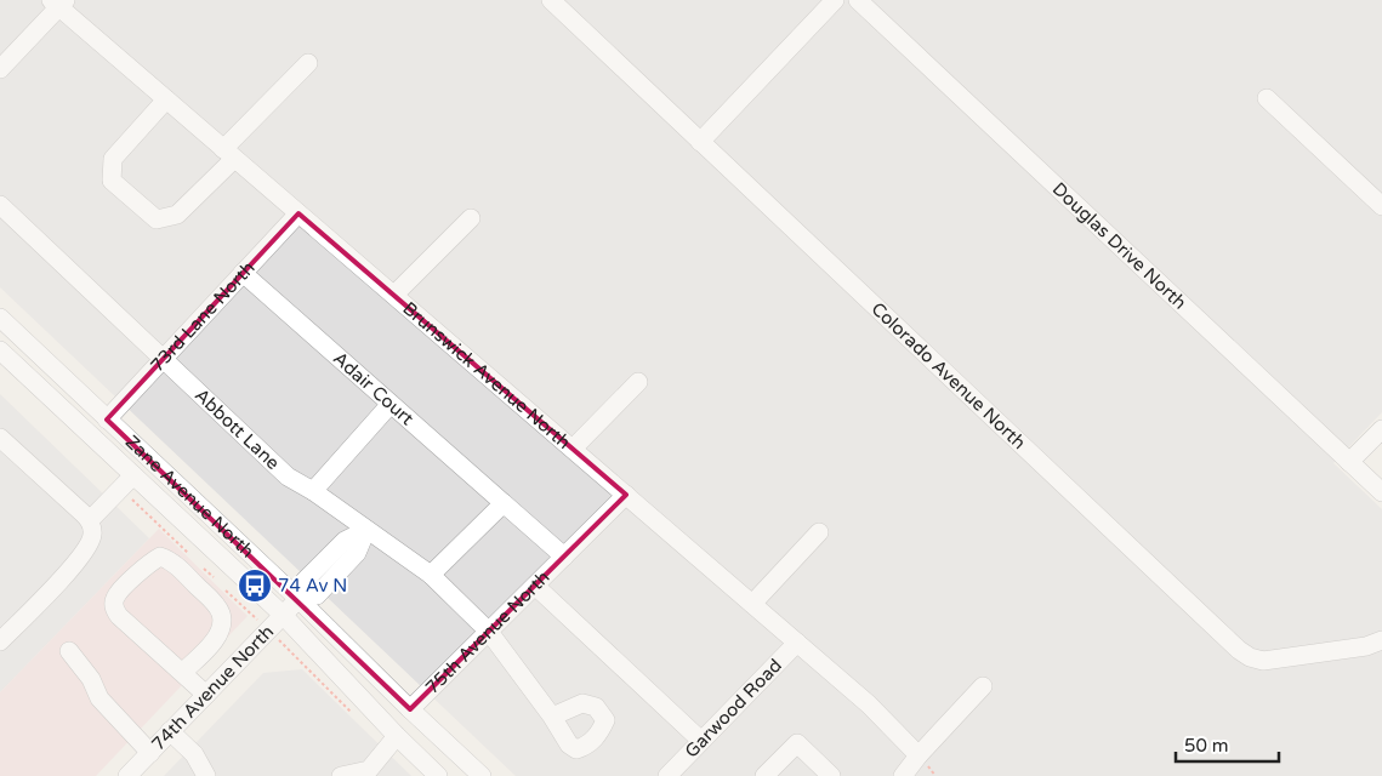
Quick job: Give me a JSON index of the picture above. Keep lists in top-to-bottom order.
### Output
{
  "streets": {
    "street": [
      "Douglas Drive North",
      "73rd Lane North",
      "Brunswick Avenue North",
      "Colorado Avenue North",
      "Adair Court",
      "Abbott Lane",
      "Zane Avenue North",
      "75th Avenue North",
      "74th Avenue North",
      "Garwood Road"
    ]
  },
  "crossings": [
    ["73rd Lane North", "Brunswick Avenue North"],
    ["73rd Lane North", "Adair Court"],
    ["73rd Lane North", "Abbott Lane"],
    ["73rd Lane North", "Zane Avenue North"],
    ["Brunswick Avenue North", "75th Avenue North"],
    ["Brunswick Avenue North", "Garwood Road"],
    ["Adair Court", "75th Avenue North"],
    ["Abbott Lane", "75th Avenue North"],
    ["Abbott Lane", "74th Avenue North"],
    ["Zane Avenue North", "75th Avenue North"],
    ["Zane Avenue North", "74th Avenue North"]
  ],
  "places": {
    "bus stop": ["74 Av N"]
  },
  "scale_bar": "50 m"
}
